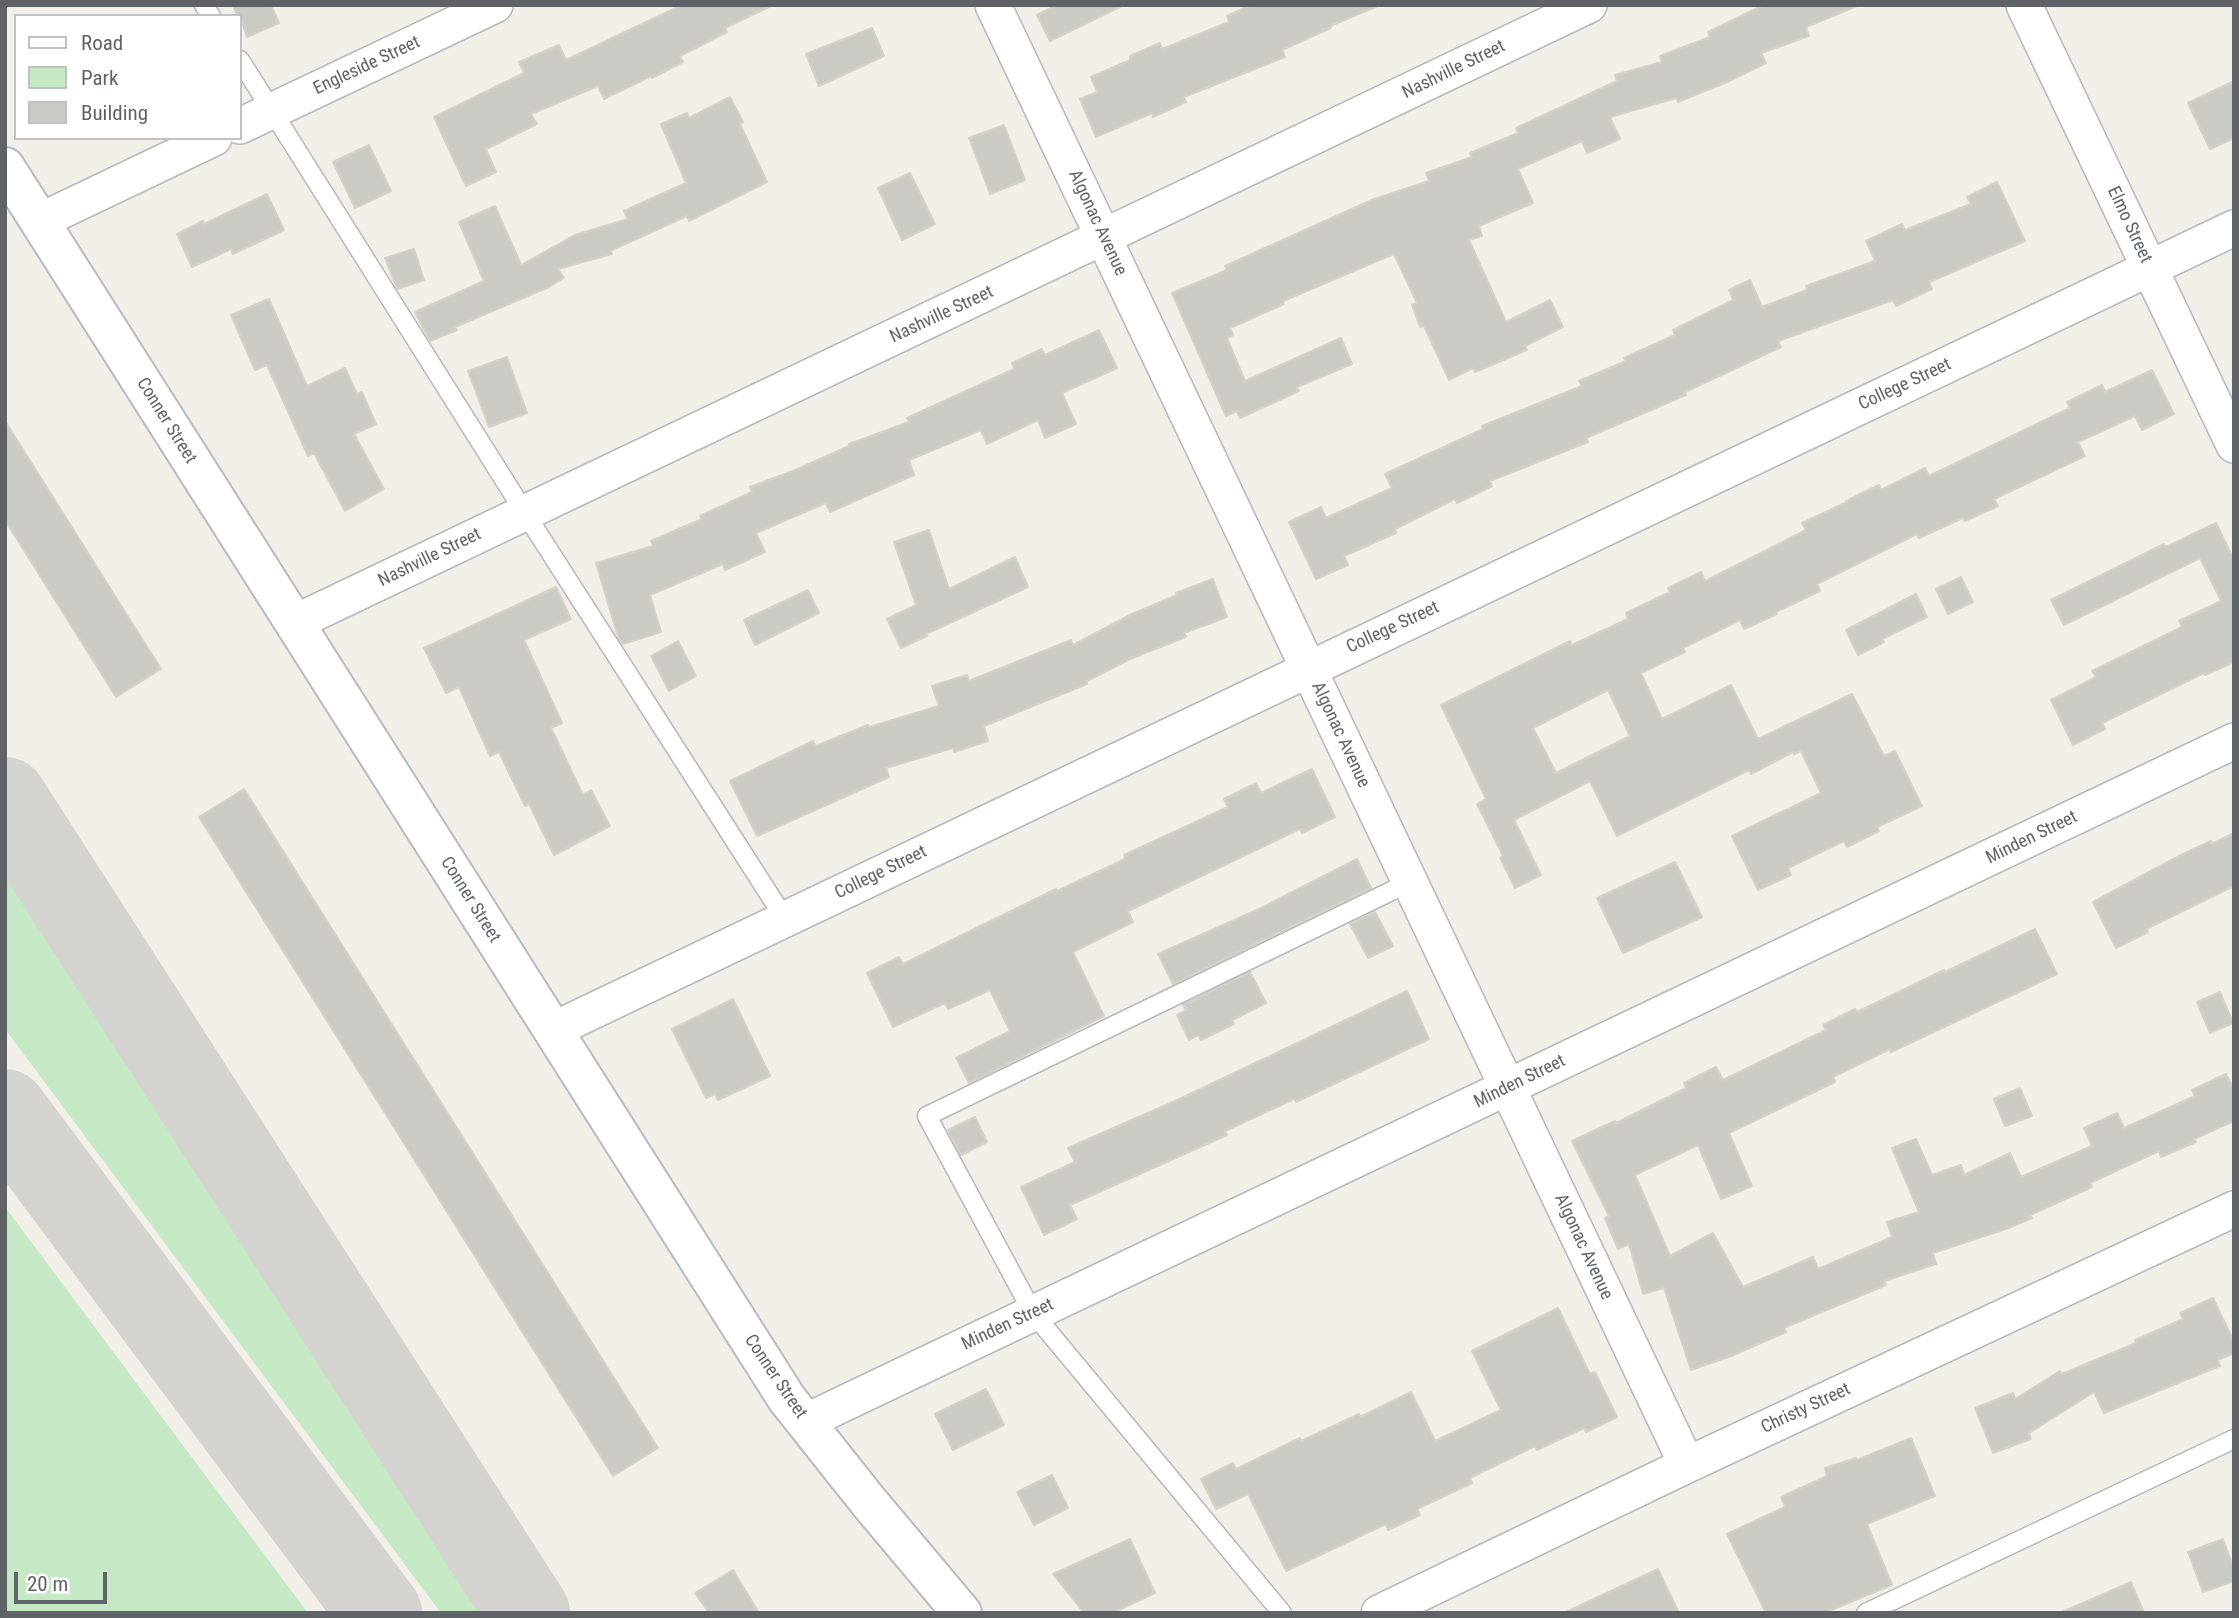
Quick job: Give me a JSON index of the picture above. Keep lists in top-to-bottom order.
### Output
{
  "streets": {
    "main road": ["Conner Street"],
    "street": [
      "Engleside Street",
      "Nashville Street",
      "Algonac Avenue",
      "Elmo Street",
      "College Street",
      "Minden Street",
      "Christy Street"
    ]
  },
  "crossings": [
    ["Nashville Street", "Algonac Avenue"],
    ["Nashville Street", "Conner Street"],
    ["Algonac Avenue", "College Street"],
    ["Algonac Avenue", "Minden Street"],
    ["Algonac Avenue", "Christy Street"],
    ["Elmo Street", "College Street"],
    ["College Street", "Conner Street"],
    ["Conner Street", "Minden Street"]
  ],
  "legend": ["Road", "Park", "Building"],
  "scale_bar": "20 m"
}
